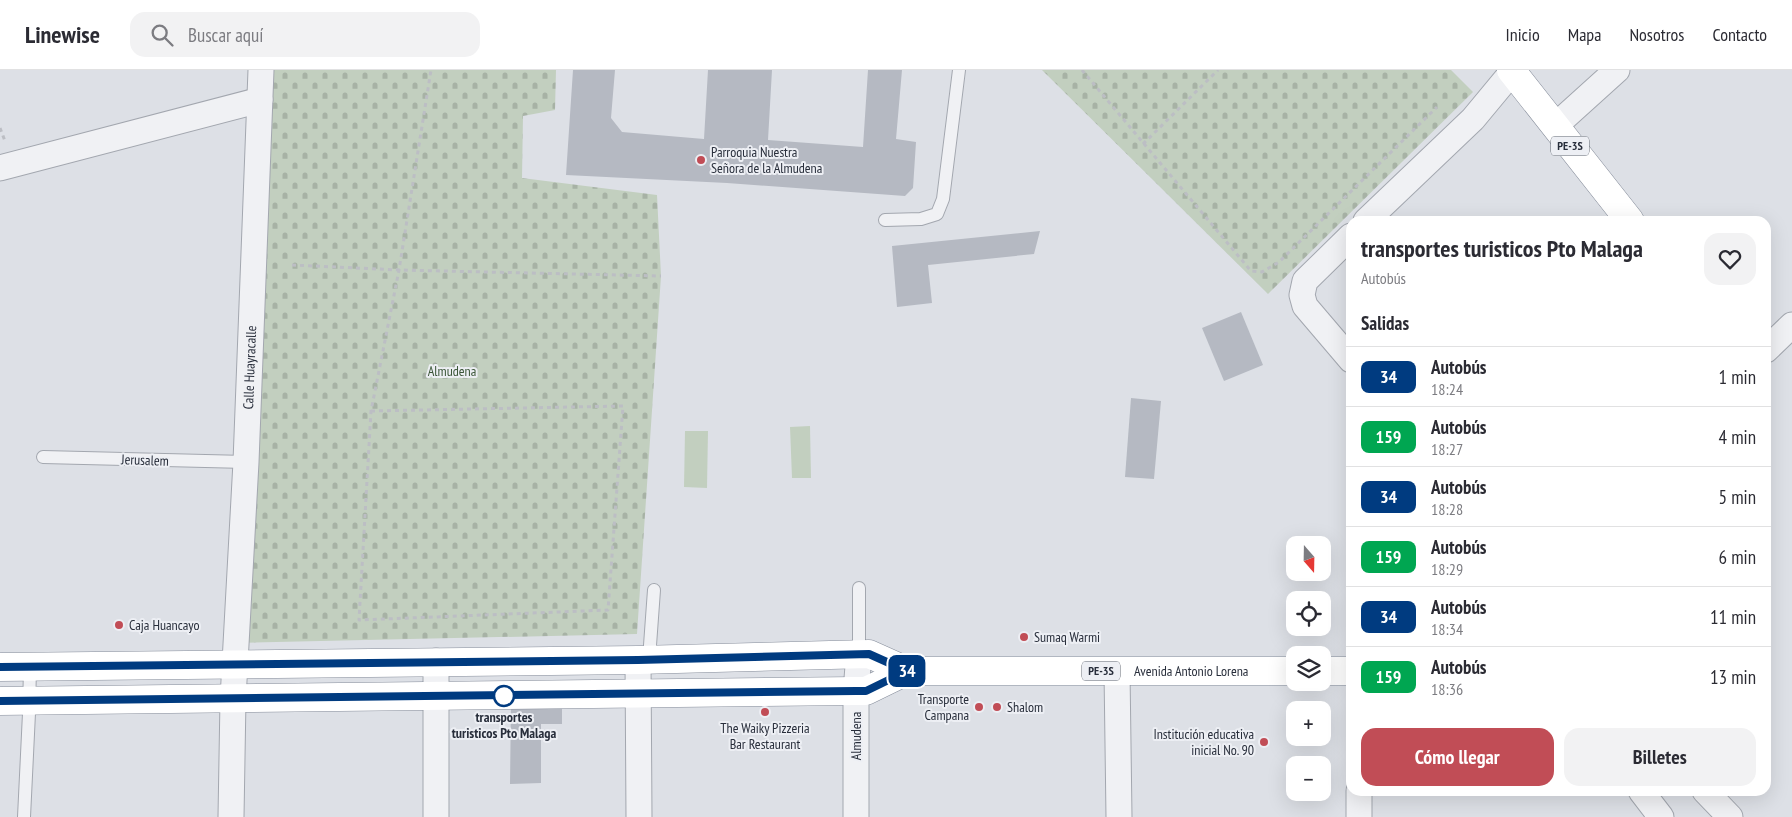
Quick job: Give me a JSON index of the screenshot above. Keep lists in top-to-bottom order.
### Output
{
  "streets": {
    "highway": ["PE-3S", "Avenida Antonio Lorena"],
    "street": ["Calle Huayracalle", "Almudena"],
    "lane": ["Jerusalem"]
  },
  "crossings": [
    ["Calle Huayracalle", "Jerusalem"],
    ["Calle Huayracalle", "Avenida Antonio Lorena"],
    ["Avenida Antonio Lorena", "Almudena"]
  ],
  "parks": ["Almudena"],
  "places": [
    "Parroquia Nuestra Señora de la Almudena",
    "Caja Huancayo",
    "Sumaq Warmi",
    "transportes turisticos Pto Malaga",
    "Transporte Campana",
    "Shalom",
    "The Waiky Pizzeria Bar Restaurant",
    "Institución educativa inicial No. 90"
  ],
  "lines": ["bus line 34"],
  "north": "bottom",
  "page": {
    "header": "Linewise",
    "search": "Buscar aquí",
    "nav": [
      "Inicio",
      "Mapa",
      "Nosotros",
      "Contacto"
    ],
    "on_map": "34",
    "heading": [
      ["transportes turisticos Pto Malaga", "Autobús"],
      "Salidas"
    ],
    "list": [
      {
        "mark": "34",
        "name": "Autobús",
        "note": "18:24",
        "value": "1 min"
      },
      {
        "mark": "159",
        "name": "Autobús",
        "note": "18:27",
        "value": "4 min"
      },
      {
        "mark": "34",
        "name": "Autobús",
        "note": "18:28",
        "value": "5 min"
      },
      {
        "mark": "159",
        "name": "Autobús",
        "note": "18:29",
        "value": "6 min"
      },
      {
        "mark": "34",
        "name": "Autobús",
        "note": "18:34",
        "value": "11 min"
      },
      {
        "mark": "159",
        "name": "Autobús",
        "note": "18:36",
        "value": "13 min"
      }
    ],
    "map_buttons": ["+", "−"],
    "buttons": ["Cómo llegar", "Billetes"]
  }
}
